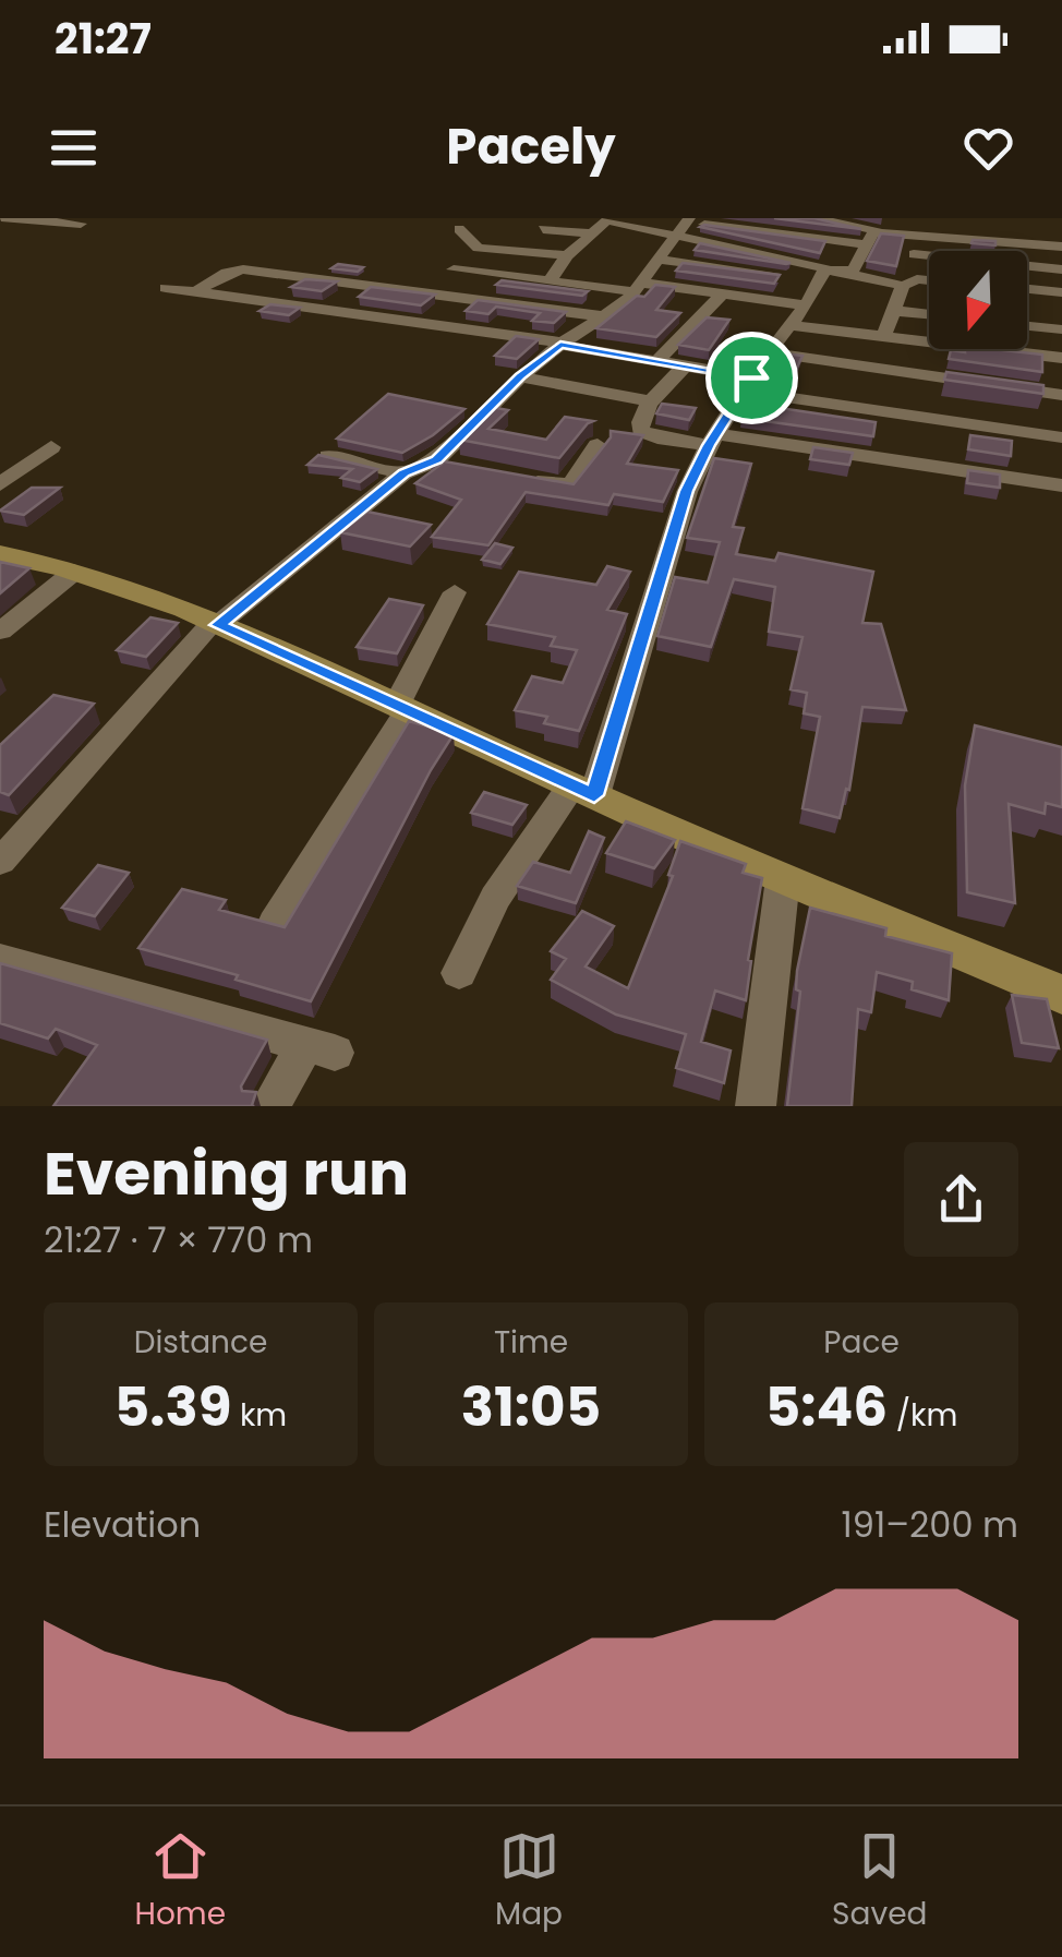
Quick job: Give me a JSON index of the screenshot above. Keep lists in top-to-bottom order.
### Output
{
  "north": "bottom",
  "page": {
    "status": "21:27",
    "header": "Pacely",
    "heading": ["Evening run", "21:27 · 7 × 770 m"],
    "stats": [
      ["Distance", "5.39 km"],
      ["Time", "31:05"],
      ["Pace", "5:46 /km"]
    ],
    "chart": ["Elevation", "191–200 m"],
    "tabs": ["Home", "Map", "Saved"]
  }
}
